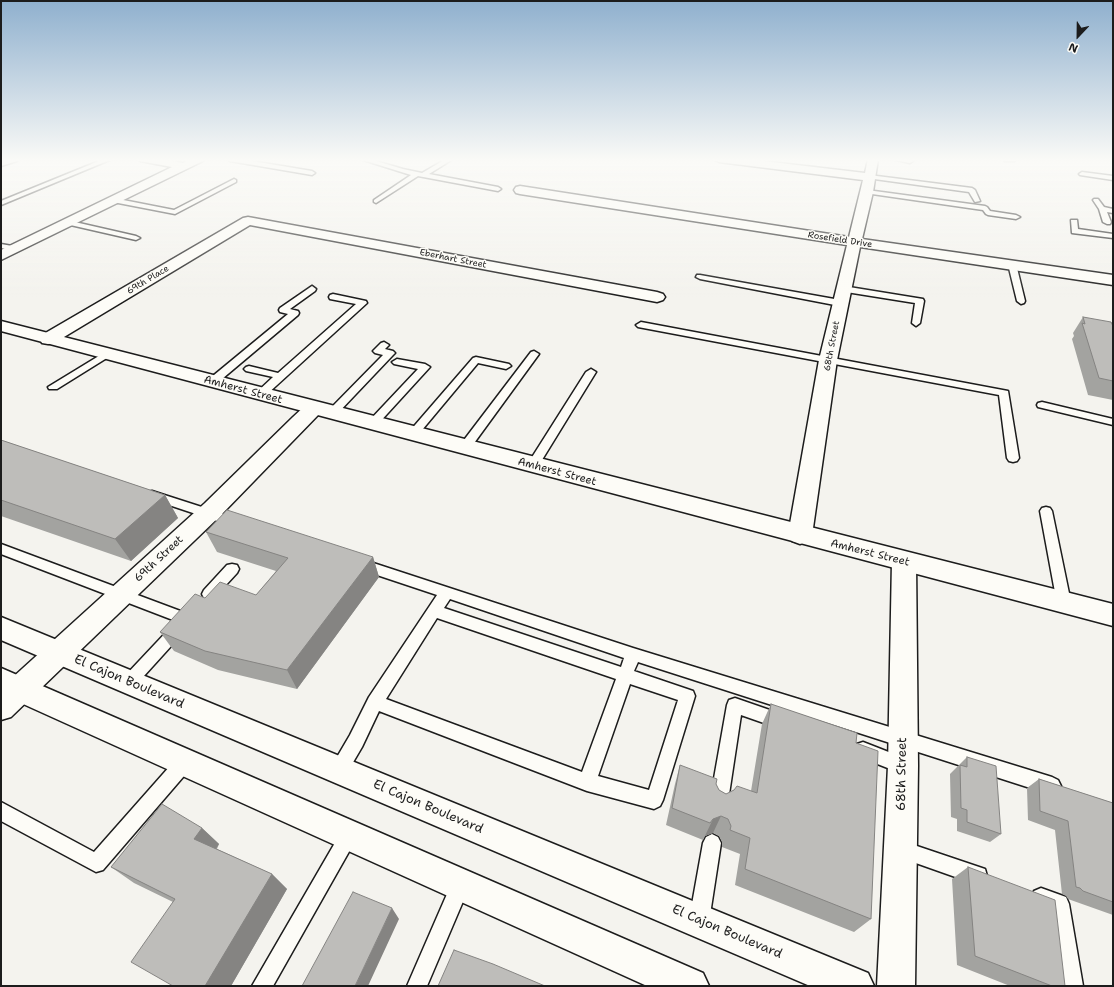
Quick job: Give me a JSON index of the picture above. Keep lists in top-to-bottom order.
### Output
{
  "streets": {
    "street": [
      "Rosefield Drive",
      "Eberhart Street",
      "69th Place",
      "68th Street",
      "Amherst Street",
      "69th Street",
      "El Cajon Boulevard"
    ]
  },
  "crossings": [
    ["Rosefield Drive", "68th Street"],
    ["Eberhart Street", "69th Place"],
    ["69th Place", "Amherst Street"],
    ["68th Street", "Amherst Street"],
    ["Amherst Street", "69th Street"],
    ["69th Street", "El Cajon Boulevard"]
  ],
  "north": "bottom"
}
